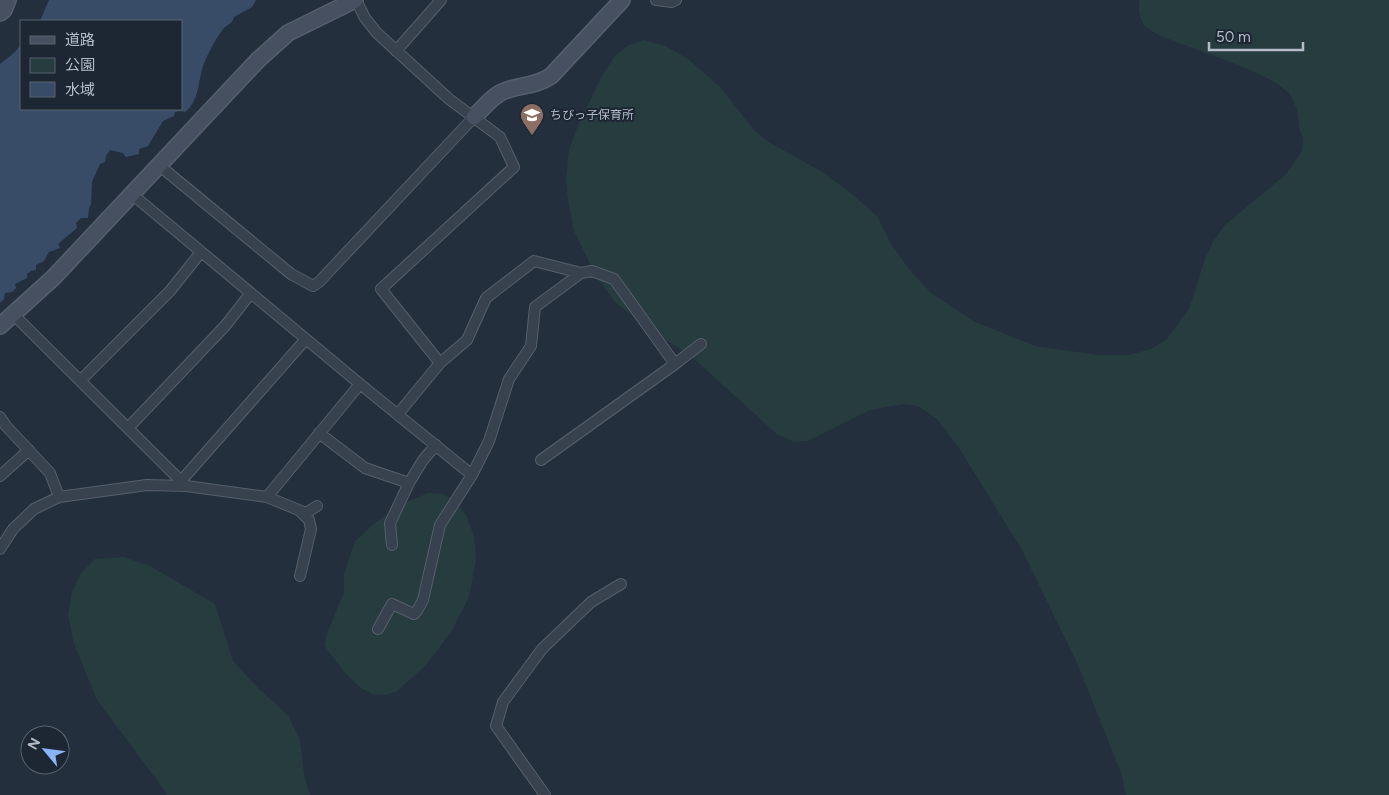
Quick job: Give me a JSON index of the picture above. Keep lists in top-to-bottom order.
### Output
{
  "places": {
    "school or university": ["ちびっ子保育所"]
  },
  "legend": ["道路", "公園", "水域"],
  "scale_bar": "50 m",
  "north": "top left"
}
